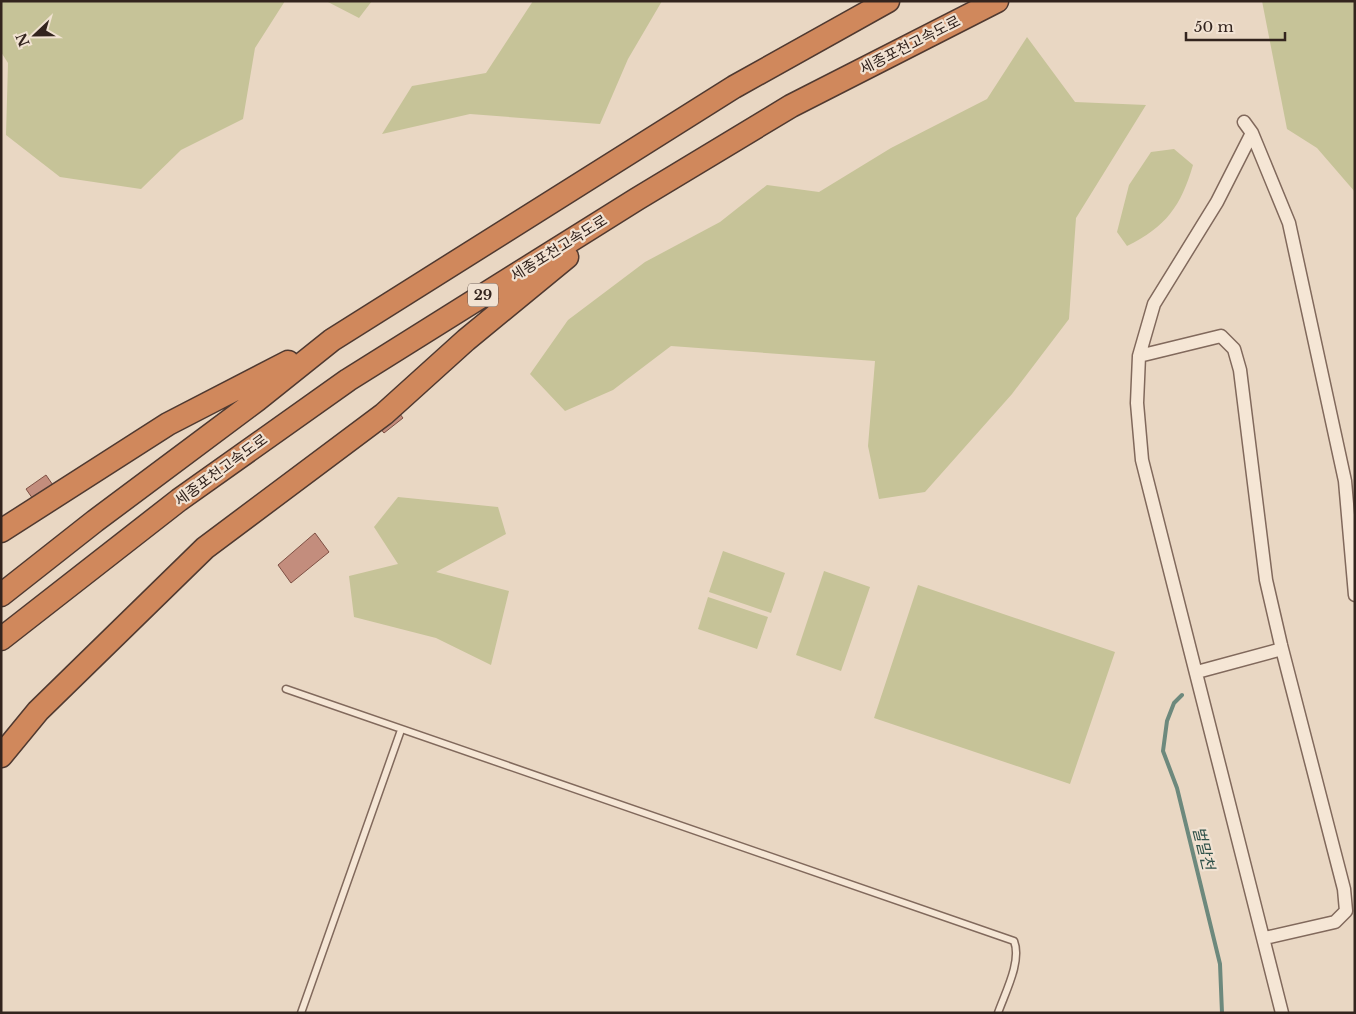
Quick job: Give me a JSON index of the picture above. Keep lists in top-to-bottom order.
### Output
{
  "streets": {
    "highway": ["세종포천고속도로", "29"]
  },
  "water": ["벌말천"],
  "scale_bar": "50 m",
  "north": "left"
}
